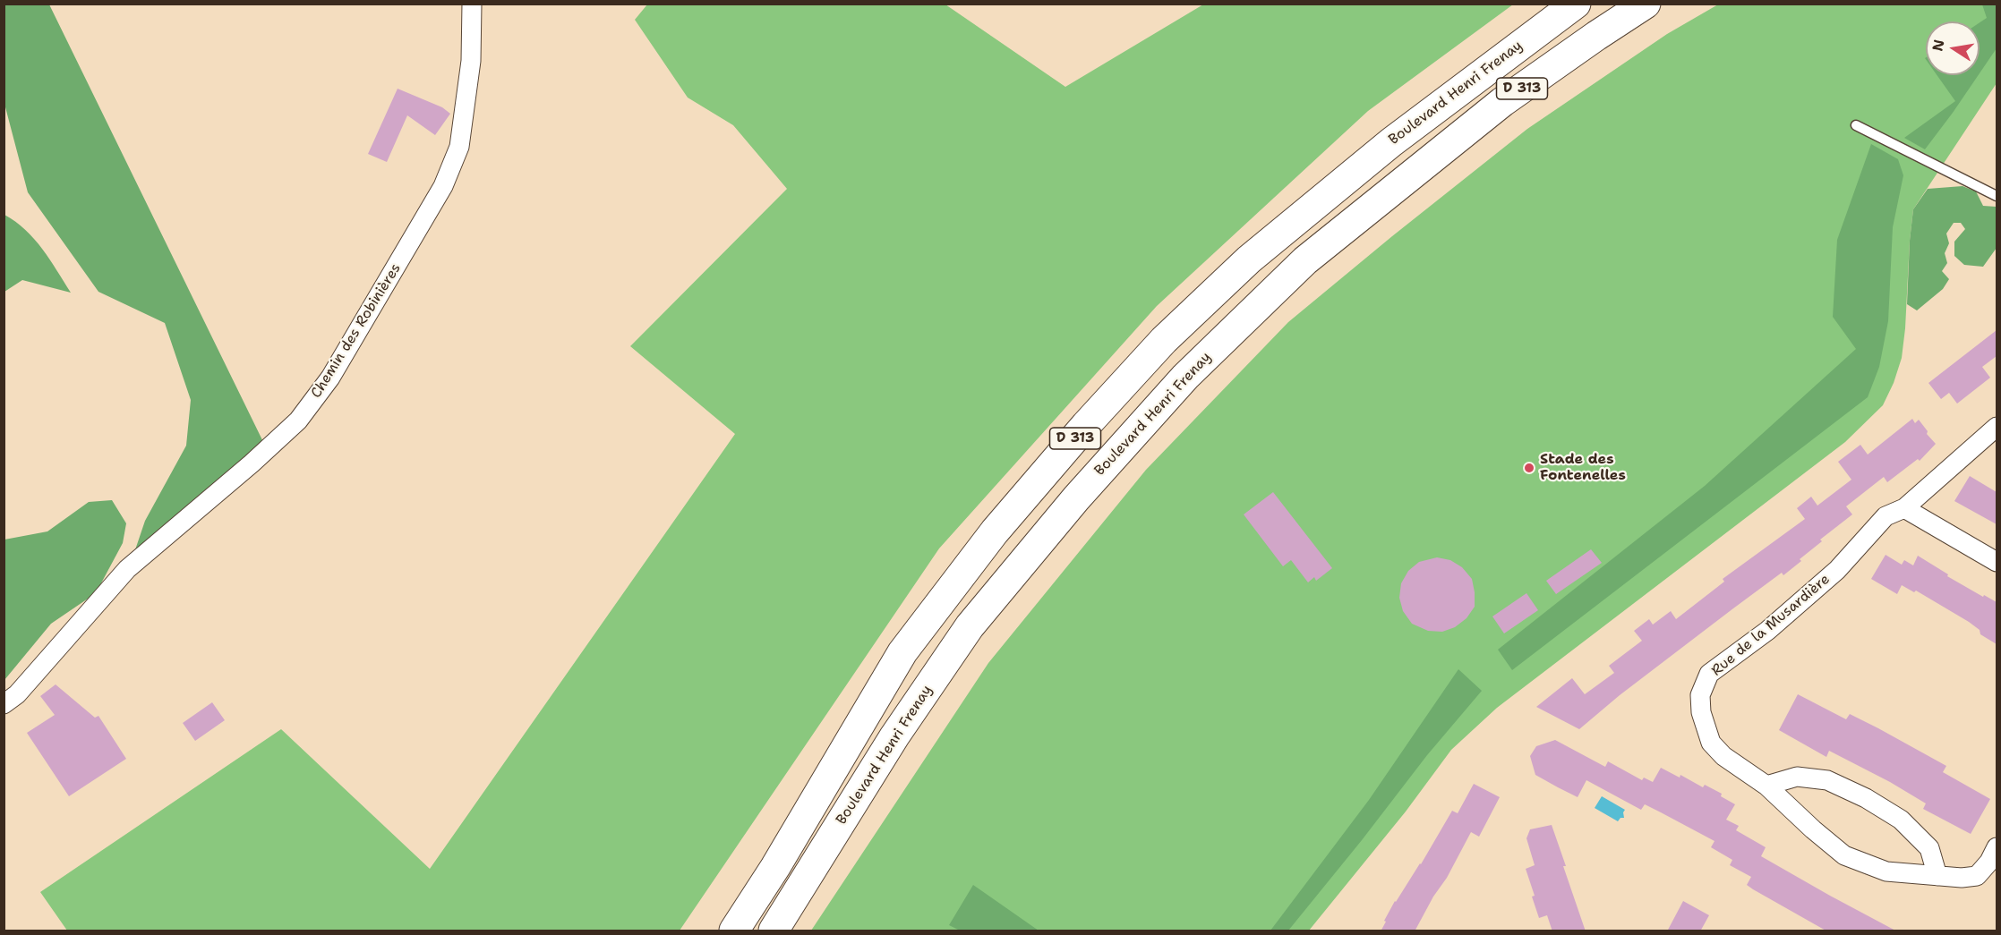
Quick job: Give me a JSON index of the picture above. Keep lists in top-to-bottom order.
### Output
{
  "streets": {
    "highway": ["D 313", "Boulevard Henri Frenay"],
    "street": ["Chemin des Robinières", "Rue de la Musardière"]
  },
  "places": ["Stade des Fontenelles"],
  "north": "left"
}
